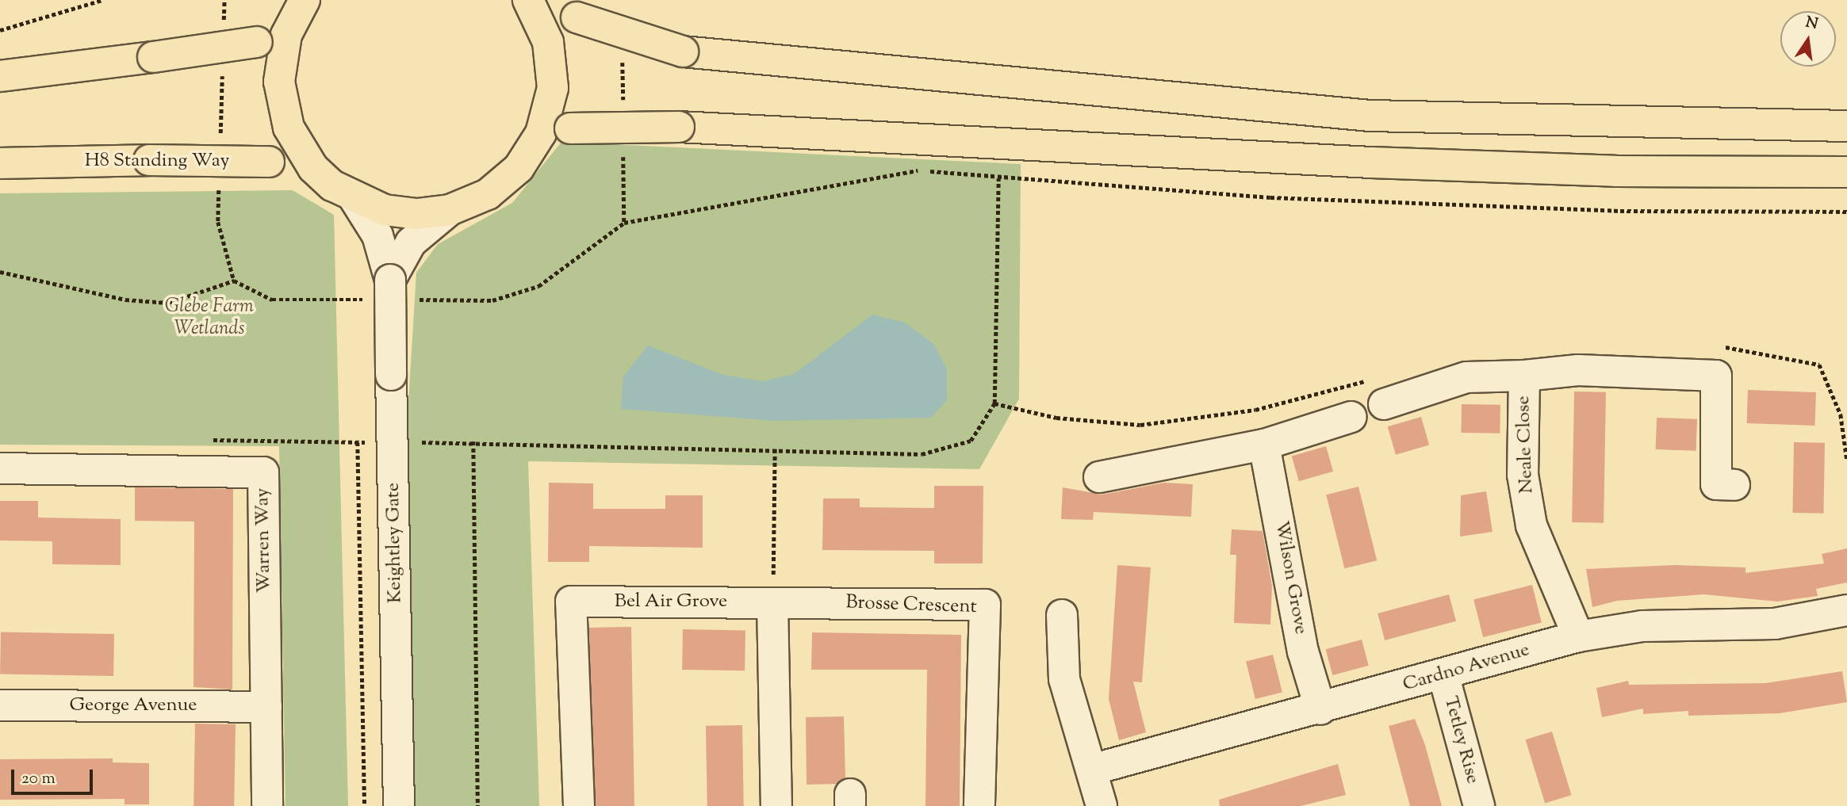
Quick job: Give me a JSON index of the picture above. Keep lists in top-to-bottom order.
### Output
{
  "streets": {
    "highway": ["H8 Standing Way"],
    "street": [
      "Neale Close",
      "Warren Way",
      "Keightley Gate",
      "Wilson Grove",
      "Bel Air Grove",
      "Brosse Crescent",
      "Cardno Avenue",
      "George Avenue",
      "Tetley Rise"
    ]
  },
  "crossings": [
    ["Neale Close", "Cardno Avenue"],
    ["Warren Way", "George Avenue"],
    ["Wilson Grove", "Cardno Avenue"],
    ["Bel Air Grove", "Brosse Crescent"],
    ["Cardno Avenue", "Tetley Rise"]
  ],
  "parks": ["Glebe Farm Wetlands"],
  "scale_bar": "20 m",
  "north": "top"
}
